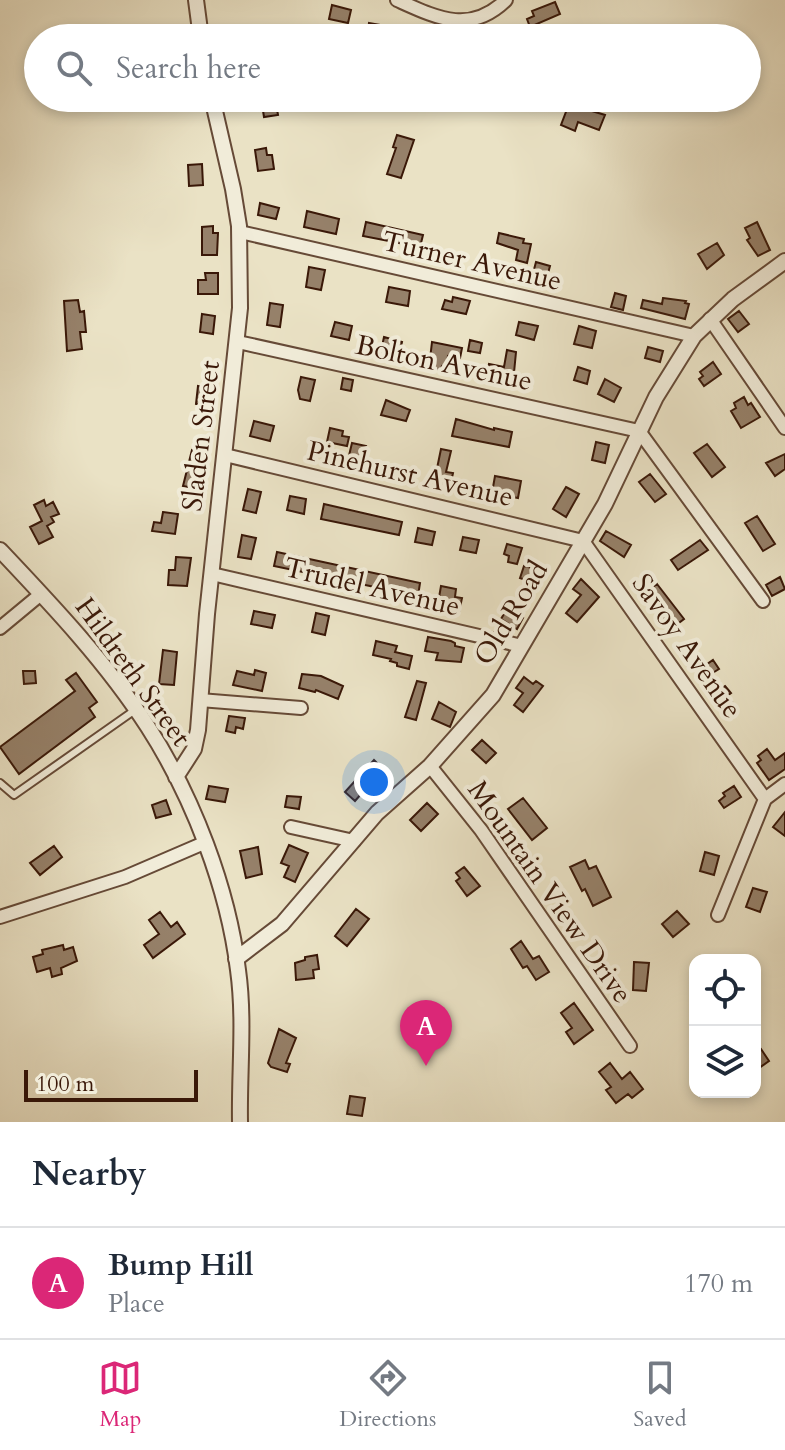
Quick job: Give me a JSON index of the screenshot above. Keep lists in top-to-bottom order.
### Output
{
  "streets": {
    "street": [
      "Turner Avenue",
      "Bolton Avenue",
      "Sladen Street",
      "Pinehurst Avenue",
      "Trudel Avenue",
      "Old Road",
      "Savoy Avenue",
      "Hildreth Street",
      "Mountain View Drive"
    ]
  },
  "crossings": [
    ["Turner Avenue", "Sladen Street"],
    ["Turner Avenue", "Old Road"],
    ["Bolton Avenue", "Sladen Street"],
    ["Bolton Avenue", "Old Road"],
    ["Sladen Street", "Pinehurst Avenue"],
    ["Sladen Street", "Trudel Avenue"],
    ["Sladen Street", "Hildreth Street"],
    ["Pinehurst Avenue", "Old Road"],
    ["Pinehurst Avenue", "Savoy Avenue"],
    ["Trudel Avenue", "Old Road"],
    ["Old Road", "Savoy Avenue"],
    ["Old Road", "Hildreth Street"],
    ["Old Road", "Mountain View Drive"]
  ],
  "scale_bar": "100 m",
  "page": {
    "search": "Search here",
    "pins": "A",
    "scale": "100 m",
    "heading": "Nearby",
    "list": [
      {
        "mark": "A",
        "name": "Bump Hill",
        "note": "Place",
        "value": "170 m"
      }
    ],
    "nav": ["Map", "Directions", "Saved"]
  }
}
